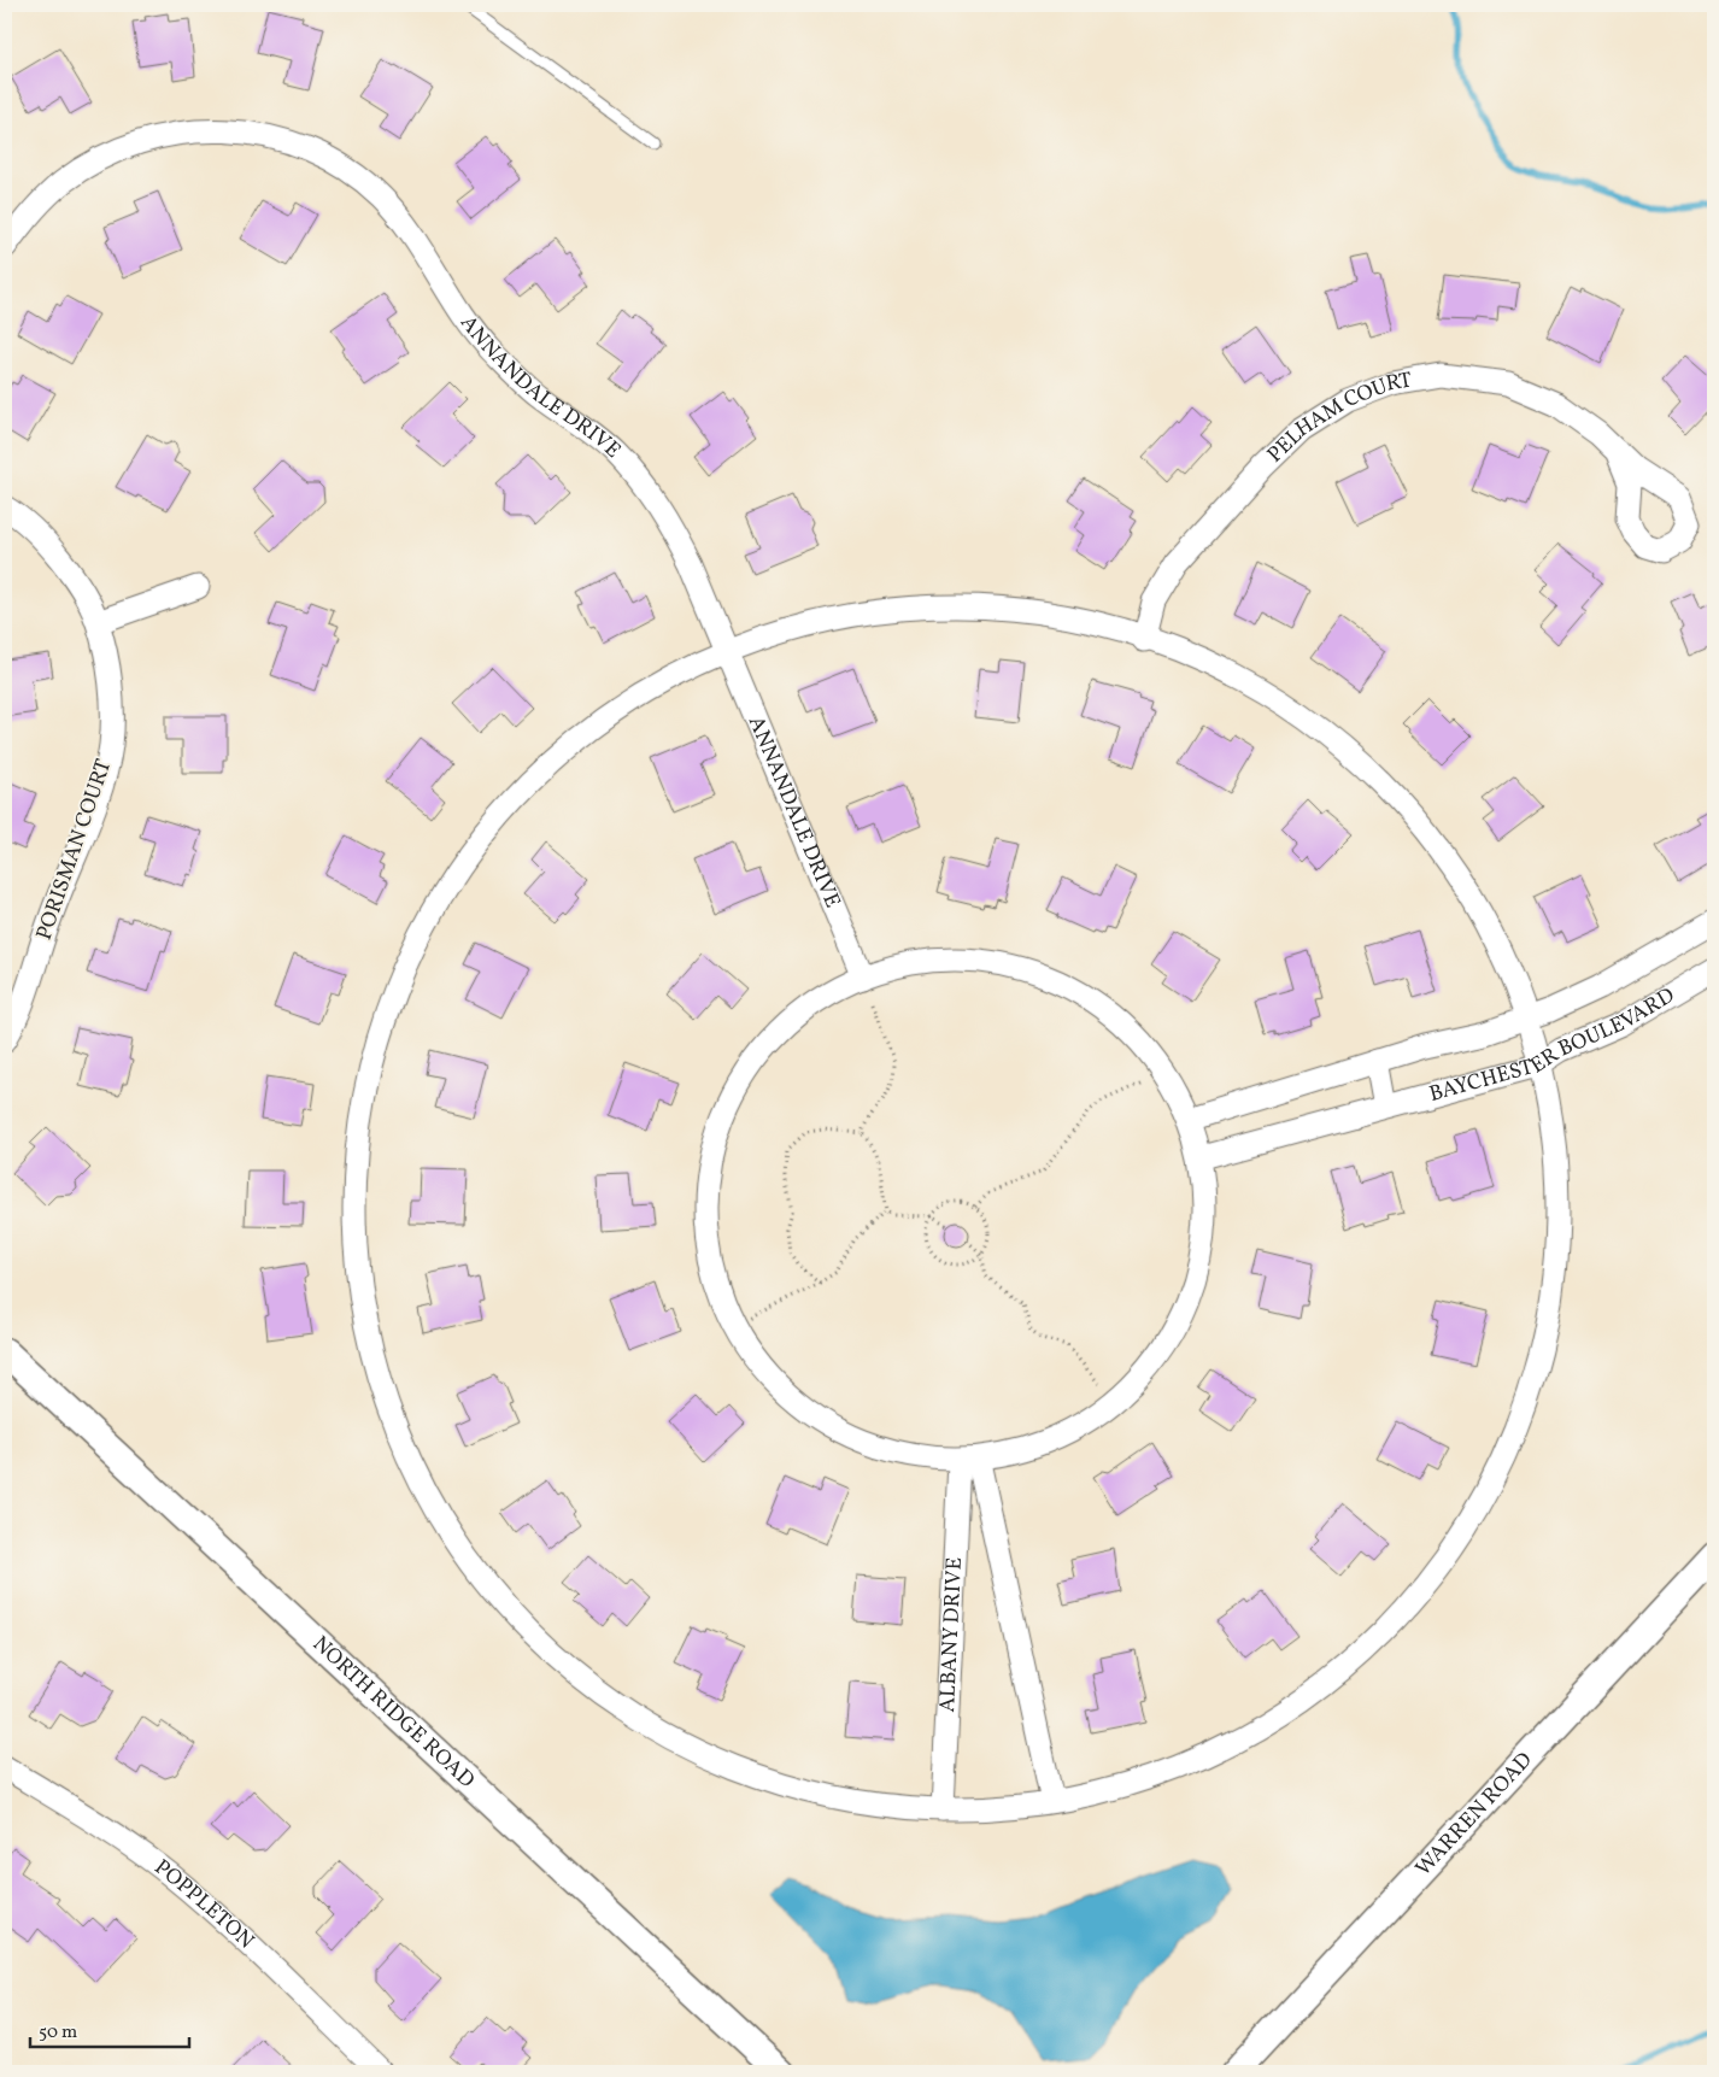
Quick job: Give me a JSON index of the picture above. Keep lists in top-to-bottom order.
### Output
{
  "streets": {
    "street": [
      "ANNANDALE DRIVE",
      "PELHAM COURT",
      "PORISMAN COURT",
      "BAYCHESTER BOULEVARD",
      "ALBANY DRIVE",
      "NORTH RIDGE ROAD",
      "WARREN ROAD",
      "POPPLETON"
    ]
  },
  "scale_bar": "50 m"
}
